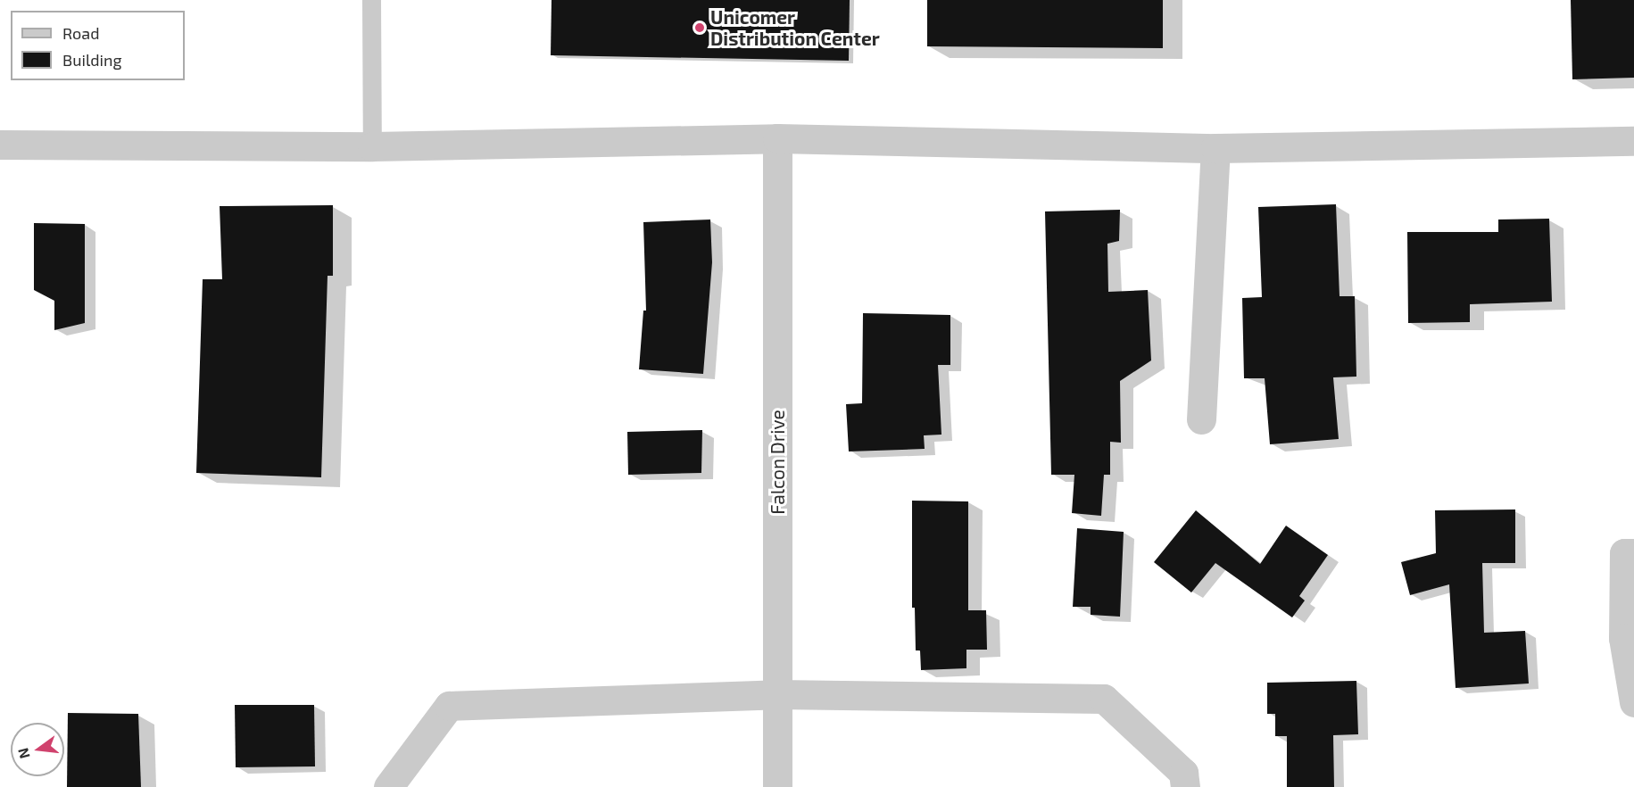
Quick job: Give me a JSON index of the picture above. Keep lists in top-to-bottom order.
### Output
{
  "streets": {
    "street": ["Falcon Drive"]
  },
  "places": ["Unicomer Distribution Center"],
  "legend": ["Road", "Building"],
  "north": "left"
}
